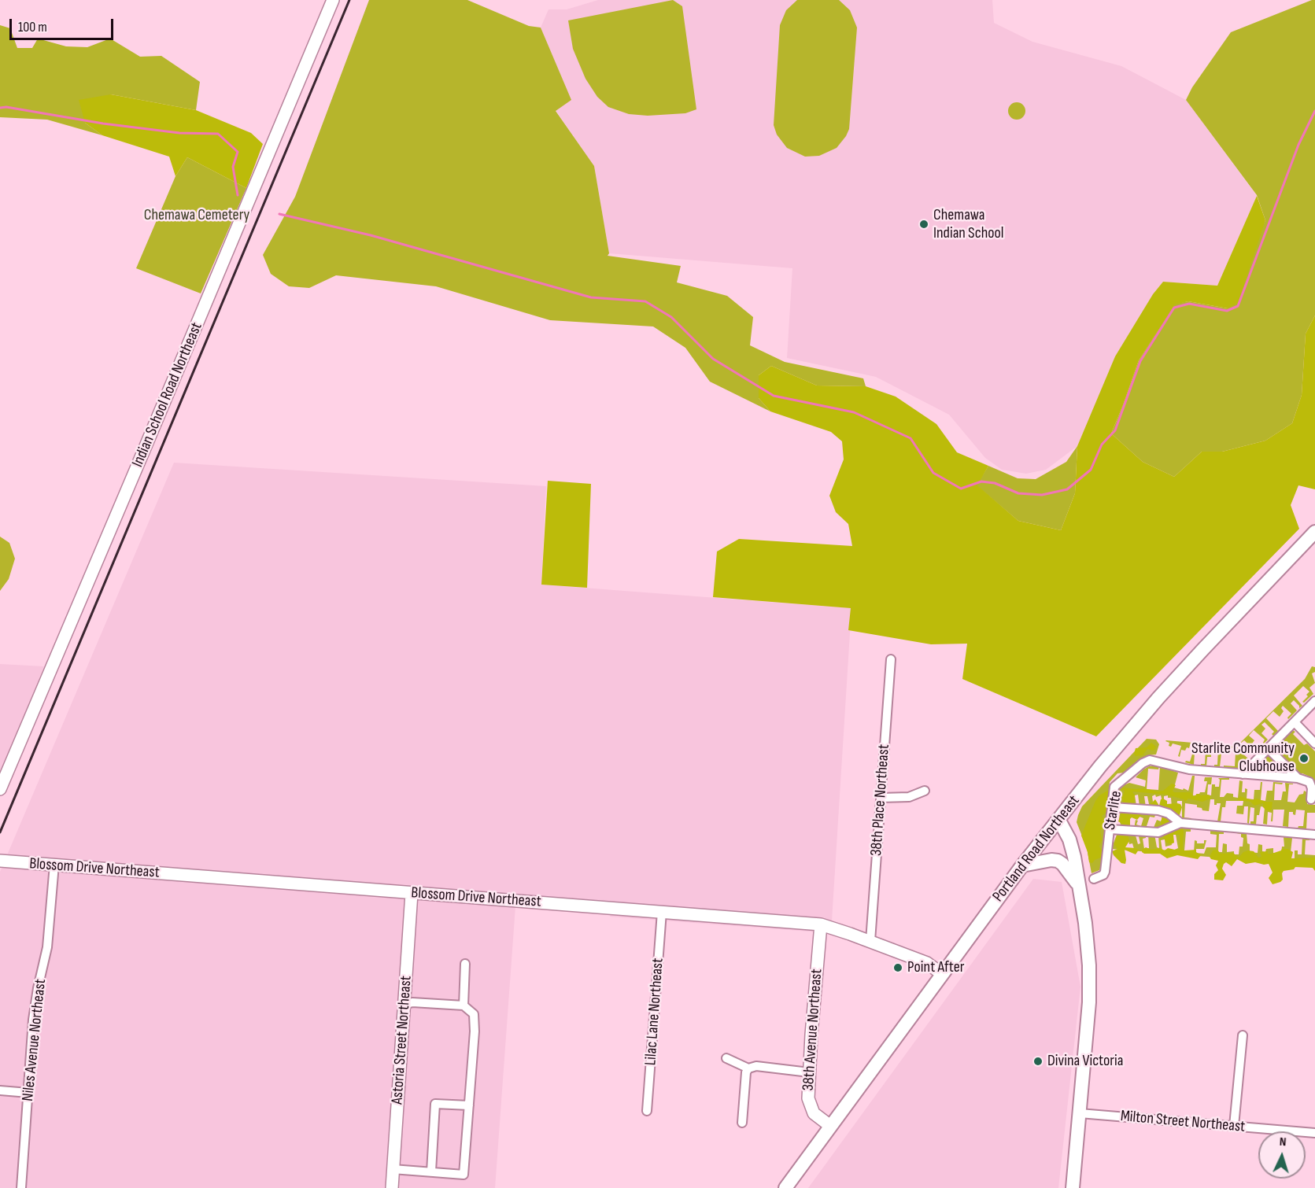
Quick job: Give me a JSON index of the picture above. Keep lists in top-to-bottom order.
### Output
{
  "streets": {
    "main road": ["Portland Road Northeast"],
    "street": [
      "Indian School Road Northeast",
      "38th Place Northeast",
      "Starlite",
      "Blossom Drive Northeast",
      "Lilac Lane Northeast",
      "38th Avenue Northeast",
      "Niles Avenue Northeast",
      "Astoria Street Northeast",
      "Milton Street Northeast"
    ]
  },
  "crossings": [
    ["38th Place Northeast", "Blossom Drive Northeast"],
    ["Portland Road Northeast", "Blossom Drive Northeast"],
    ["Portland Road Northeast", "38th Avenue Northeast"],
    ["Blossom Drive Northeast", "Lilac Lane Northeast"],
    ["Blossom Drive Northeast", "38th Avenue Northeast"],
    ["Blossom Drive Northeast", "Niles Avenue Northeast"],
    ["Blossom Drive Northeast", "Astoria Street Northeast"]
  ],
  "parks": ["Chemawa Cemetery"],
  "places": [
    "Chemawa Indian School",
    "Starlite Community Clubhouse",
    "Point After",
    "Divina Victoria"
  ],
  "scale_bar": "100 m",
  "north": "top"
}
